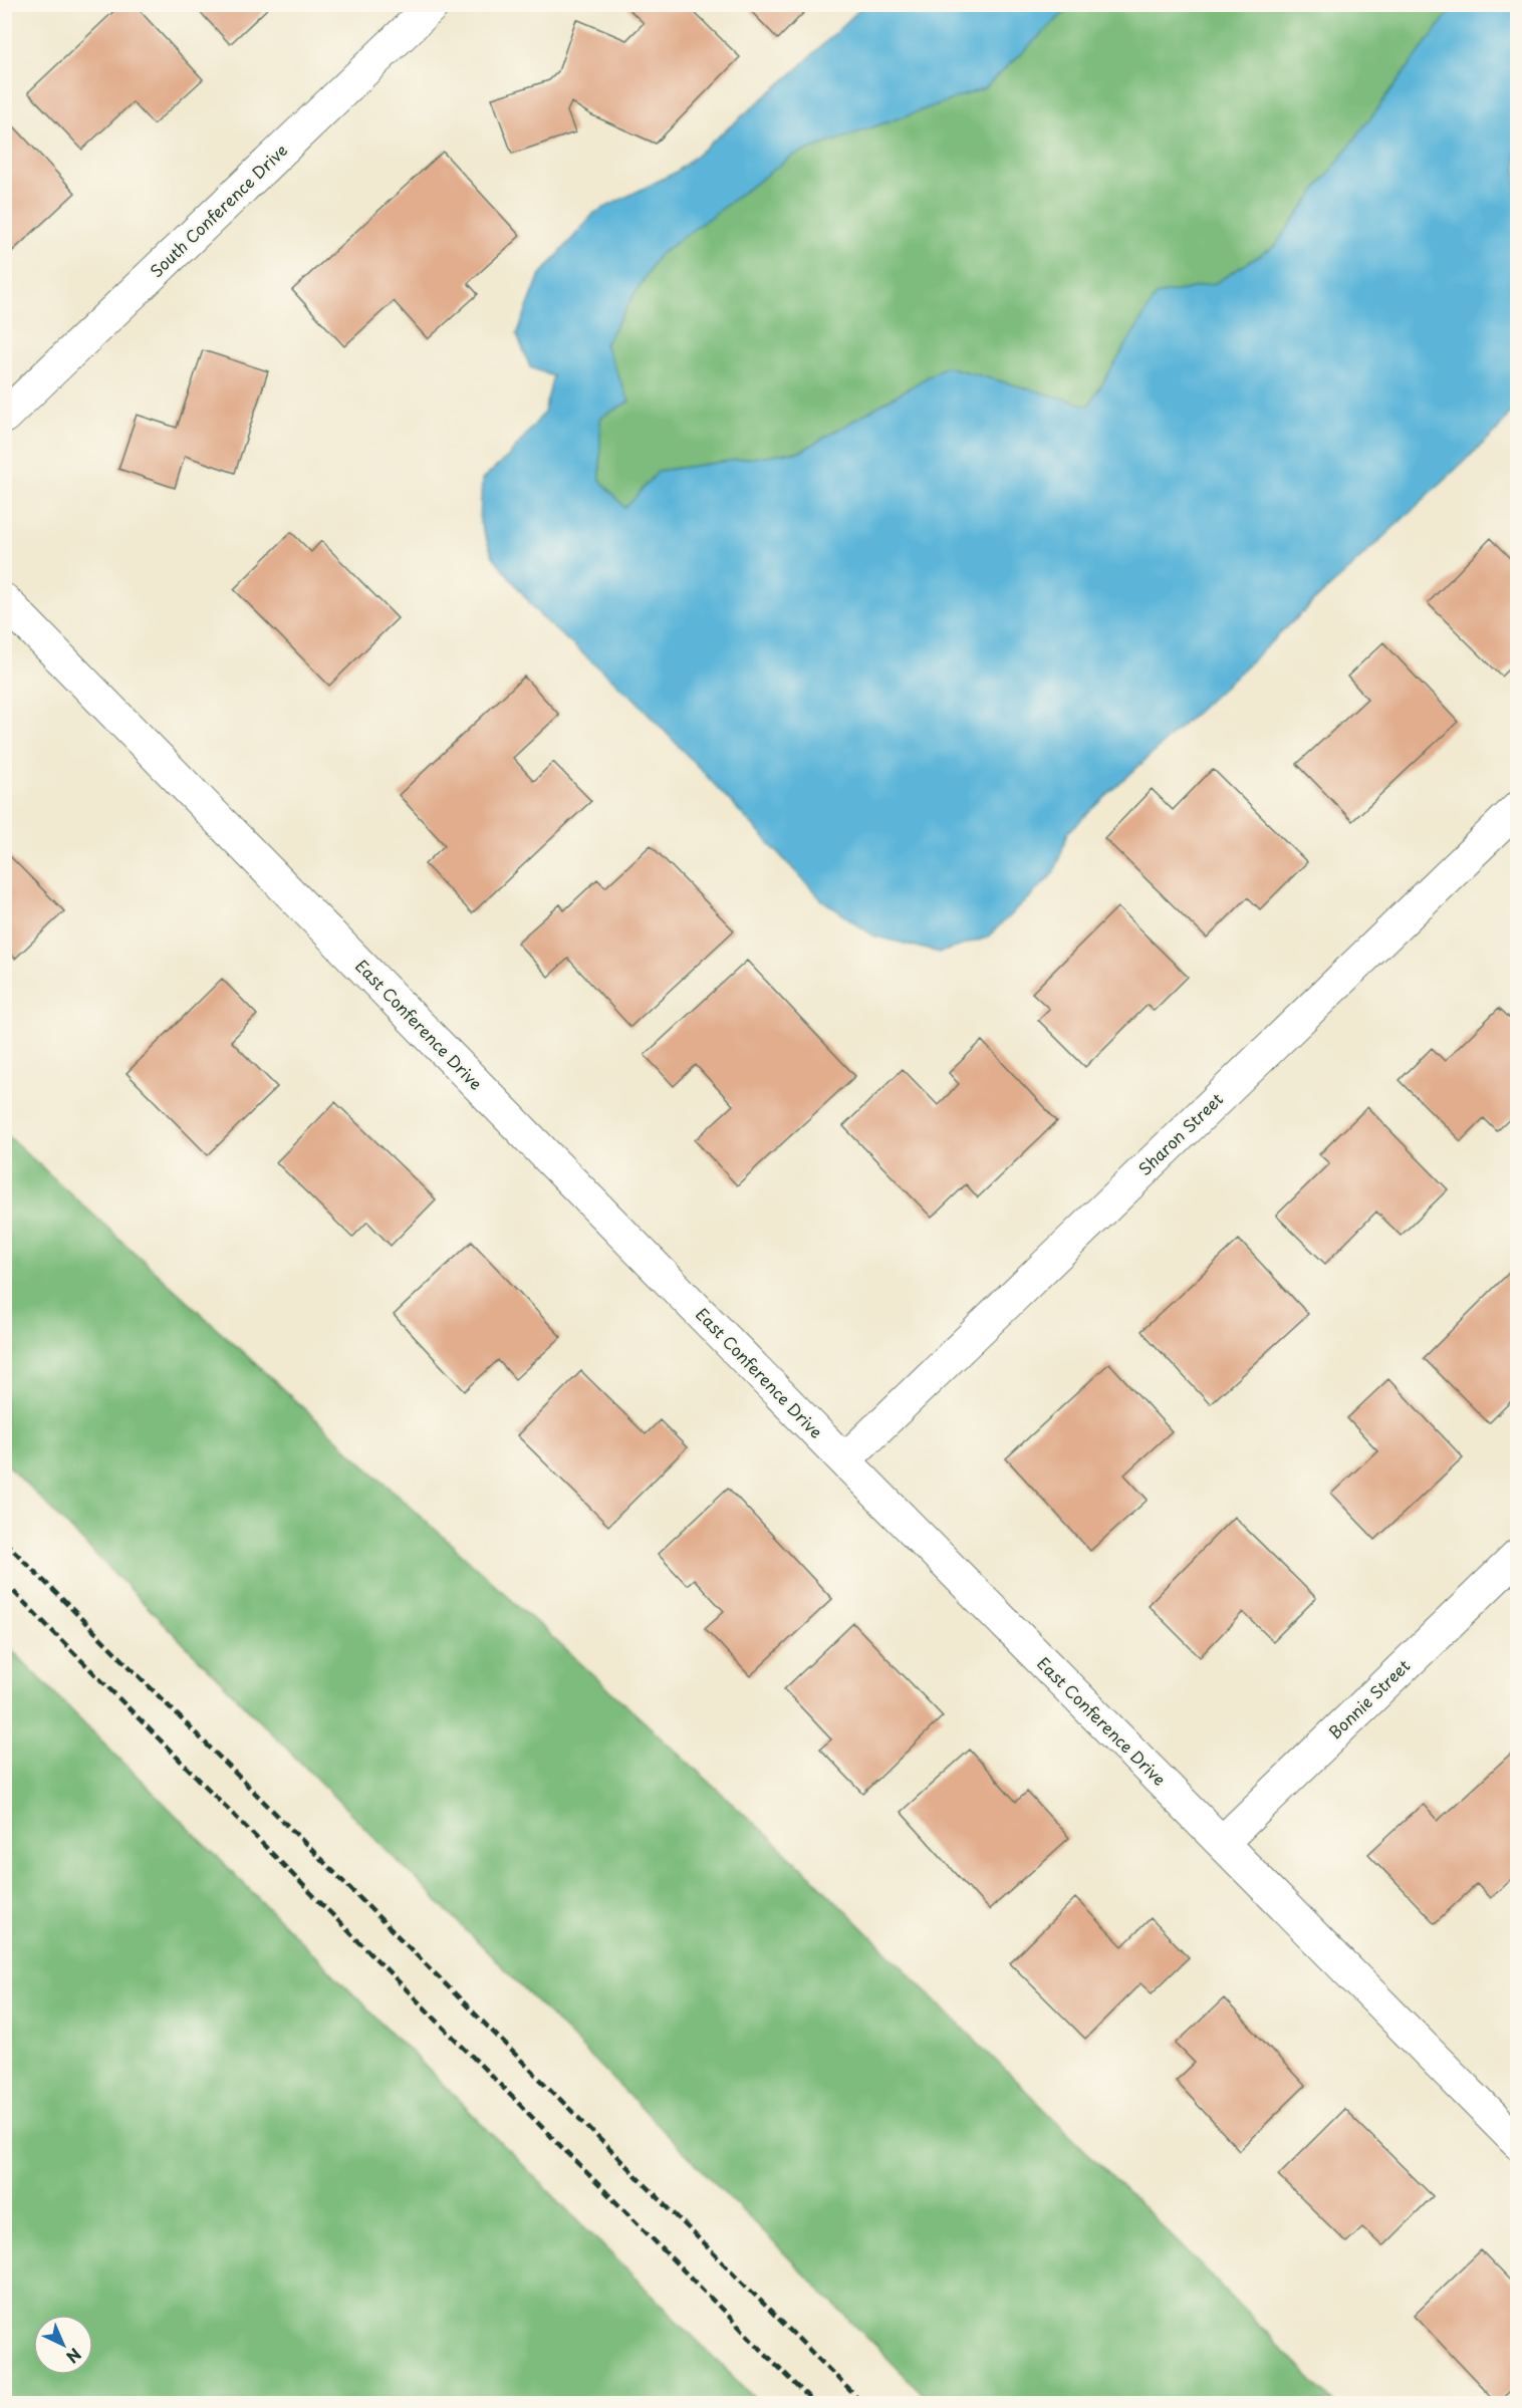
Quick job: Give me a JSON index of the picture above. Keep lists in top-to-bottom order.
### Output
{
  "streets": {
    "street": [
      "South Conference Drive",
      "East Conference Drive",
      "Sharon Street",
      "Bonnie Street"
    ]
  },
  "crossings": [
    ["East Conference Drive", "Sharon Street"],
    ["East Conference Drive", "Bonnie Street"]
  ],
  "north": "bottom right"
}
